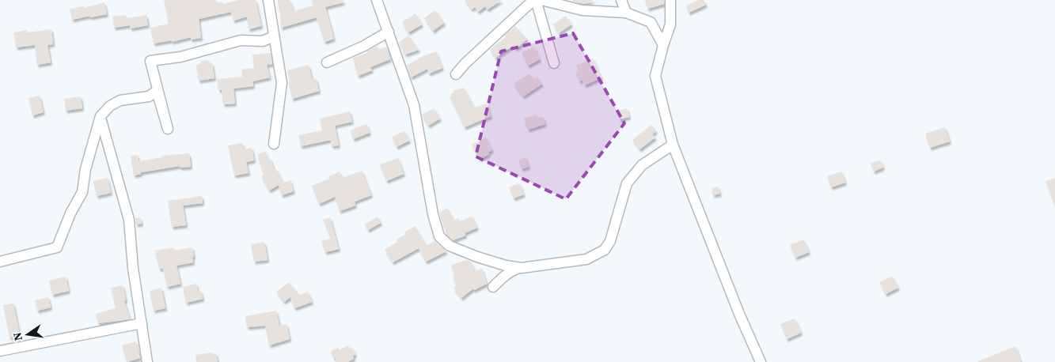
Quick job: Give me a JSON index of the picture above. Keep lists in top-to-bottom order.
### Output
{
  "north": "left"
}
